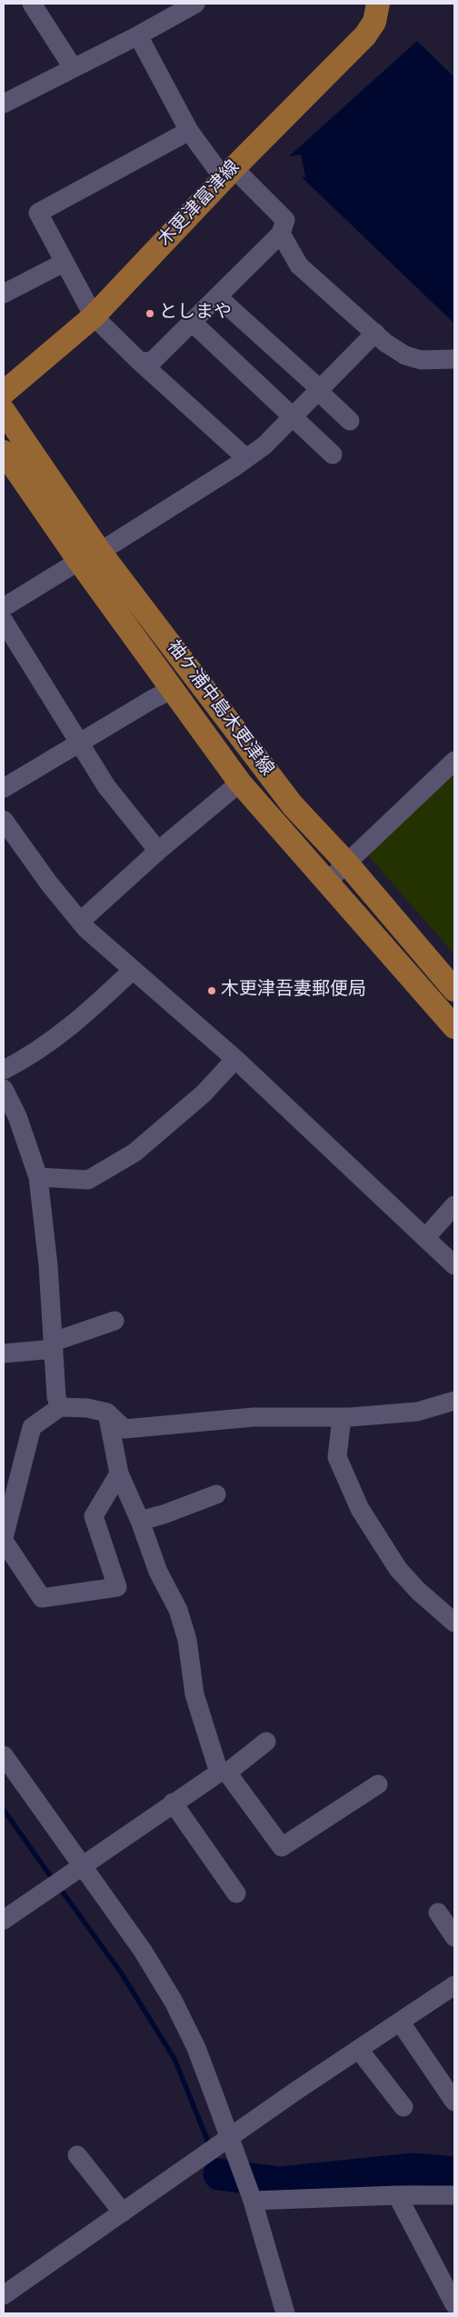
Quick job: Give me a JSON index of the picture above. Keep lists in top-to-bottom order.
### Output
{
  "streets": {
    "main road": ["木更津富津線", "袖ケ浦中島木更津線"]
  },
  "places": ["としまや", "木更津吾妻郵便局"]
}
